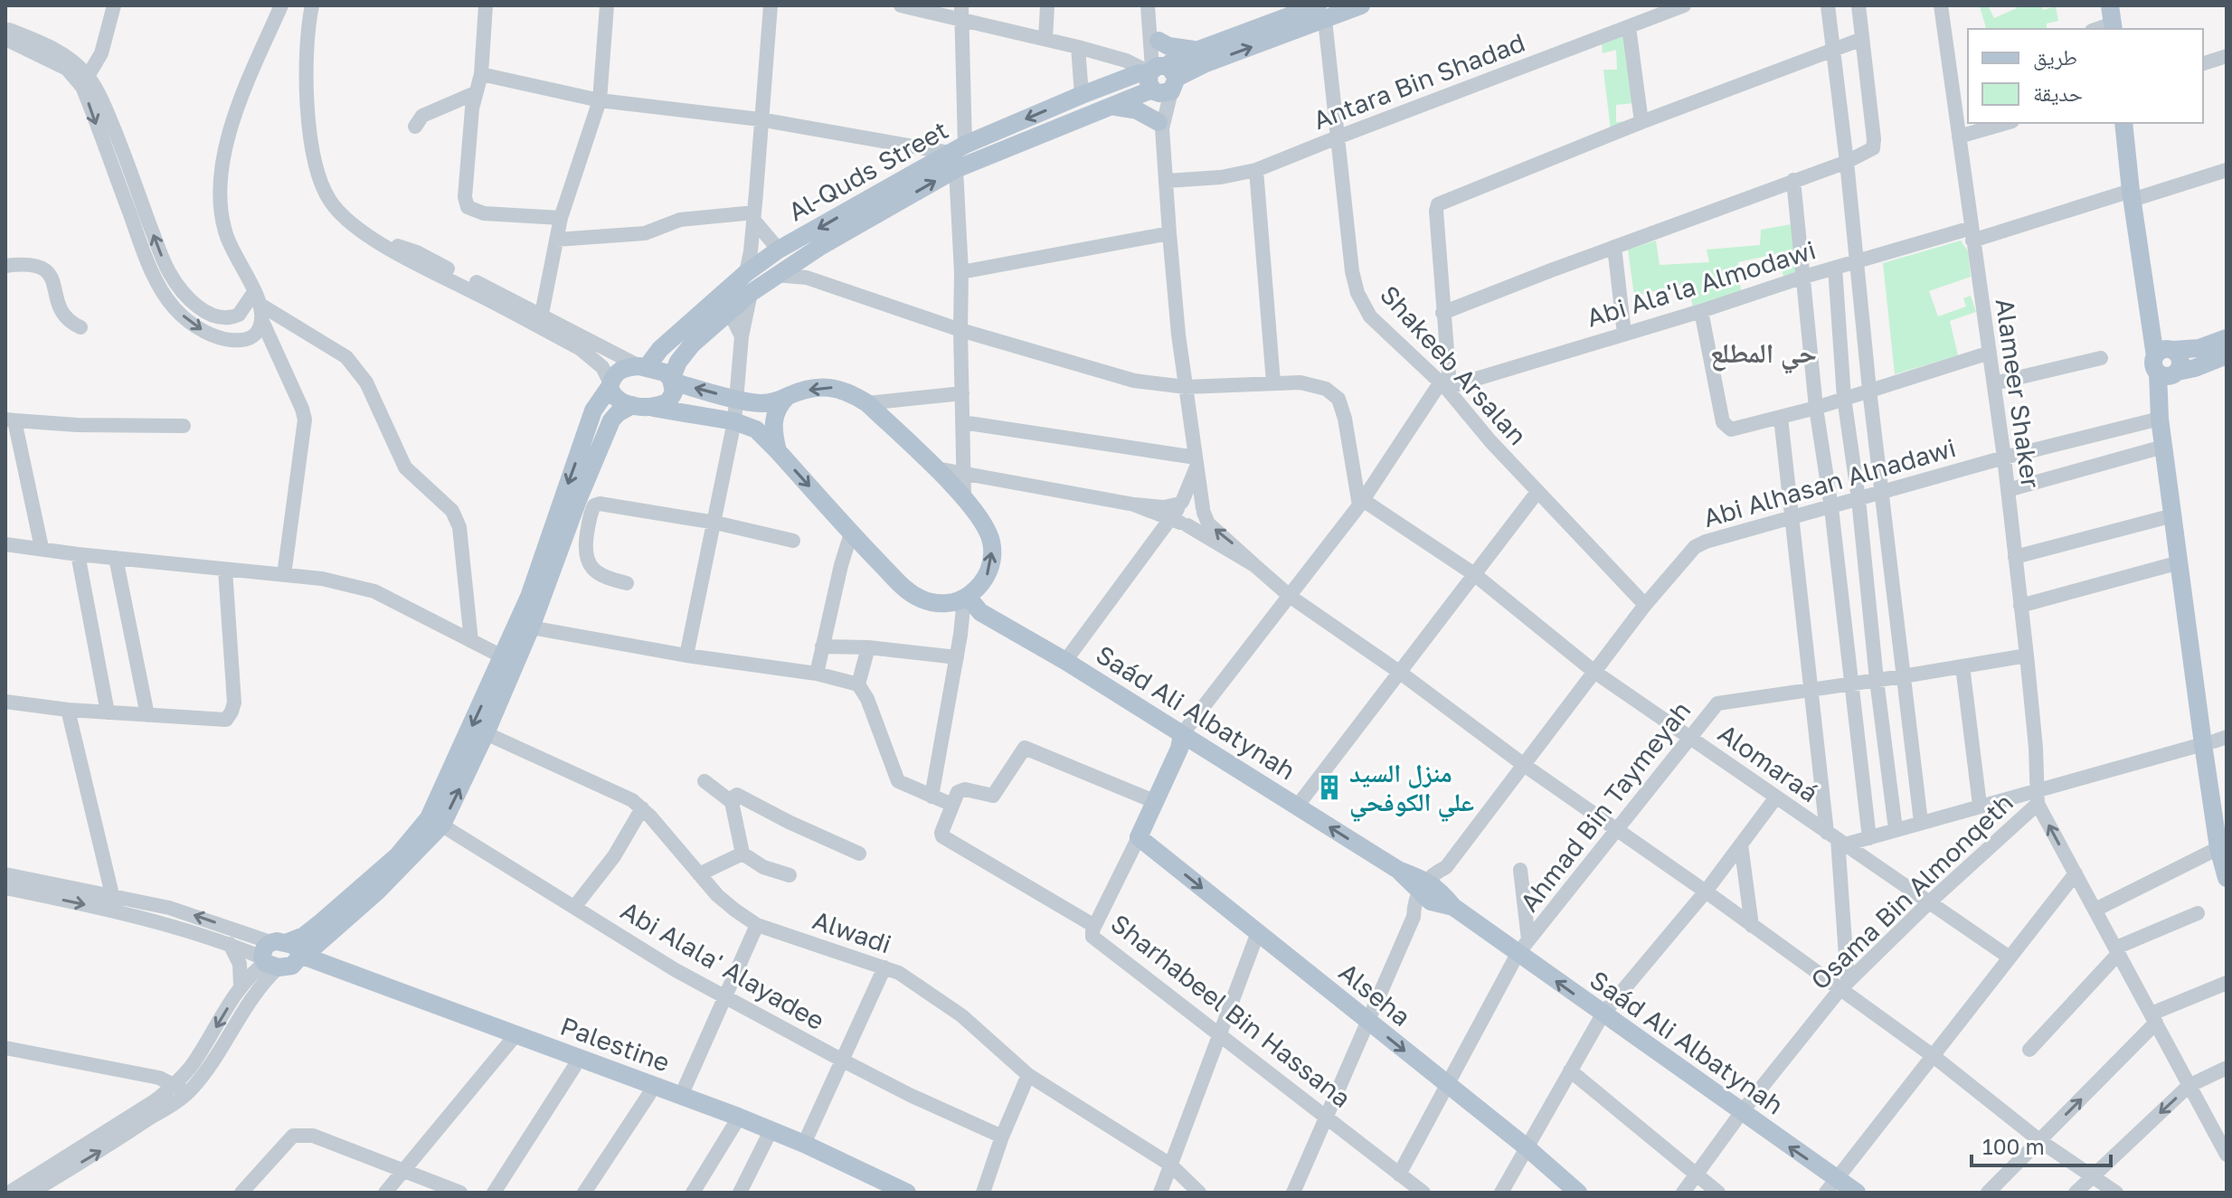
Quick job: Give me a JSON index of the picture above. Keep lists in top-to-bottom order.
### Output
{
  "streets": {
    "main road": [
      "Al-Quds Street",
      "Saád Ali Albatynah",
      "Alseha",
      "Palestine"
    ],
    "street": [
      "Antara Bin Shadad",
      "Abi Ala'la Almodawi",
      "Shakeeb Arsalan",
      "Alameer Shaker",
      "Abi Alhasan Alnadawi",
      "Alomaraá",
      "Ahmad Bin Taymeyah",
      "Osama Bin Almonqeth",
      "Alwadi",
      "Abi Alala' Alayadee",
      "Sharhabeel Bin Hassana"
    ]
  },
  "crossings": [
    ["Antara Bin Shadad", "Shakeeb Arsalan"],
    ["Al-Quds Street", "Shakeeb Arsalan"],
    ["Abi Ala'la Almodawi", "Shakeeb Arsalan"],
    ["Abi Ala'la Almodawi", "Alameer Shaker"],
    ["Shakeeb Arsalan", "Abi Alhasan Alnadawi"],
    ["Alameer Shaker", "Abi Alhasan Alnadawi"],
    ["Alameer Shaker", "Ahmad Bin Taymeyah"],
    ["Alameer Shaker", "Osama Bin Almonqeth"],
    ["Abi Alhasan Alnadawi", "Saád Ali Albatynah"],
    ["Abi Alhasan Alnadawi", "Alomaraá"],
    ["Abi Alhasan Alnadawi", "Alseha"],
    ["Abi Alhasan Alnadawi", "Sharhabeel Bin Hassana"],
    ["Saád Ali Albatynah", "Ahmad Bin Taymeyah"],
    ["Saád Ali Albatynah", "Osama Bin Almonqeth"],
    ["Alomaraá", "Ahmad Bin Taymeyah"],
    ["Alomaraá", "Osama Bin Almonqeth"],
    ["Ahmad Bin Taymeyah", "Alseha"],
    ["Ahmad Bin Taymeyah", "Sharhabeel Bin Hassana"],
    ["Alseha", "Sharhabeel Bin Hassana"]
  ],
  "one_way": ["Saád Ali Albatynah", "Alseha"],
  "districts": ["حي المطلع"],
  "places": {
    "building": ["منزل السيد علي الكوفحي"]
  },
  "legend": ["طريق", "حديقة"],
  "scale_bar": "100 m"
}
